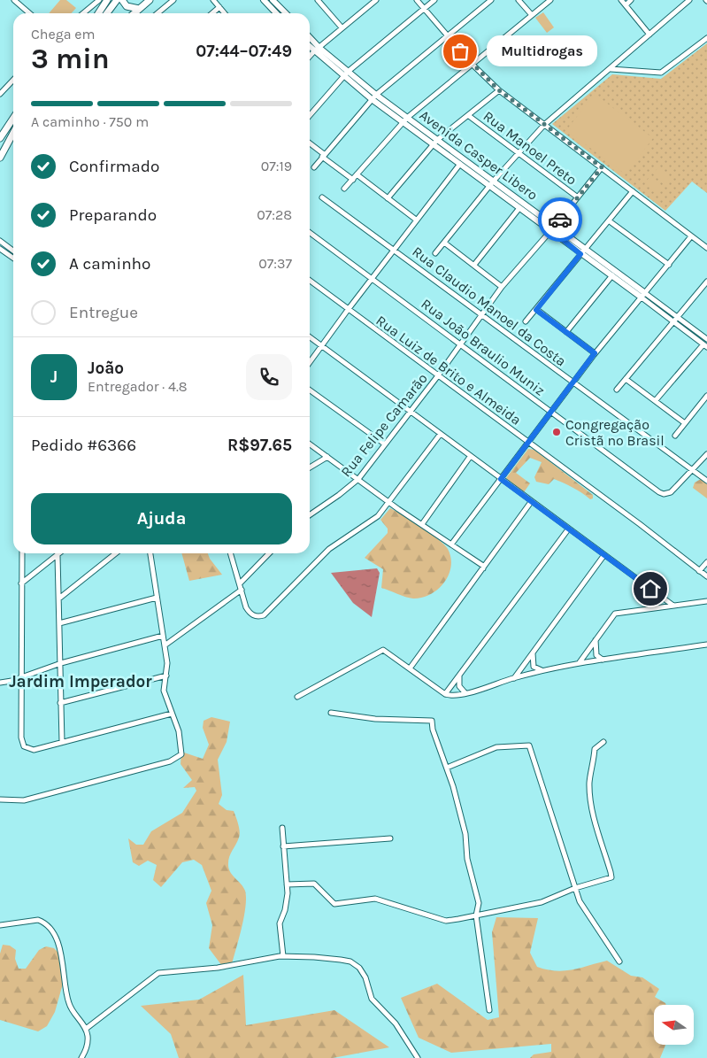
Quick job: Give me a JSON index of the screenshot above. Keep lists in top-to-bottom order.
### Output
{
  "streets": {
    "street": [
      "Rua Manoel Preto",
      "Avenida Casper Libero",
      "Rua Claudio Manoel da Costa",
      "Rua João Braulio Muniz",
      "Rua Luiz de Brito e Almeida",
      "Rua Felipe Camarão"
    ]
  },
  "crossings": [
    ["Rua Manoel Preto", "Rua Felipe Camarão"],
    ["Avenida Casper Libero", "Rua Felipe Camarão"],
    ["Rua Claudio Manoel da Costa", "Rua João Braulio Muniz"],
    ["Rua Claudio Manoel da Costa", "Rua Felipe Camarão"],
    ["Rua João Braulio Muniz", "Rua Felipe Camarão"],
    ["Rua Luiz de Brito e Almeida", "Rua Felipe Camarão"]
  ],
  "districts": ["Jardim Imperador"],
  "places": ["Multidrogas", "Congregação Cristã no Brasil"],
  "north": "left",
  "page": {
    "heading": ["3 min", "Chega em", "07:44–07:49"],
    "panel": [
      "João",
      "Entregador · 4.8",
      "Pedido #6366",
      "R$97.65"
    ],
    "bubble": "Multidrogas",
    "bar": "A caminho · 750 m",
    "list": [
      ["Confirmado", "07:19"],
      ["Preparando", "07:28"],
      ["A caminho", "07:37"],
      "Entregue"
    ],
    "round": "J",
    "buttons": "Ajuda"
  }
}
